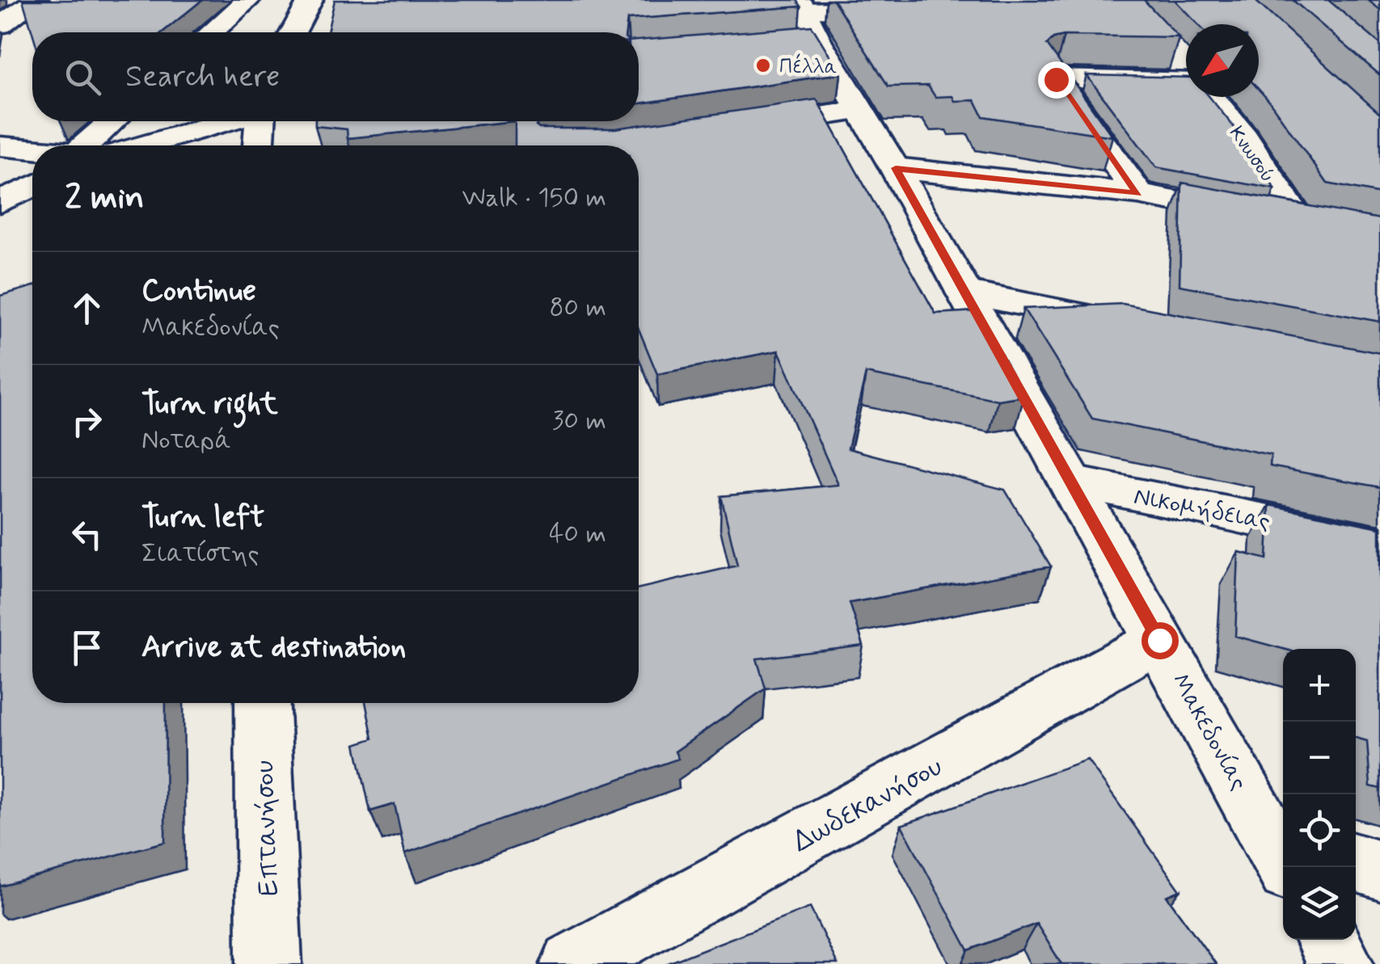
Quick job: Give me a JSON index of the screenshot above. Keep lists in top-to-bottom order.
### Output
{
  "streets": {
    "street": [
      "Κνωσού",
      "Νικομήδειας",
      "Μακεδονίας",
      "Δωδεκανήσου",
      "Επτανήσου"
    ]
  },
  "crossings": [
    ["Νικομήδειας", "Μακεδονίας"],
    ["Μακεδονίας", "Δωδεκανήσου"]
  ],
  "places": ["Πέλλα"],
  "north": "bottom left",
  "page": {
    "search": "Search here",
    "heading": ["2 min", "Walk · 150 m"],
    "list": [
      ["Continue", "Μακεδονίας", "80 m"],
      ["Turn right", "Νοταρά", "30 m"],
      ["Turn left", "Σιατίστης", "40 m"],
      "Arrive at destination"
    ],
    "map_buttons": ["+", "−"]
  }
}
